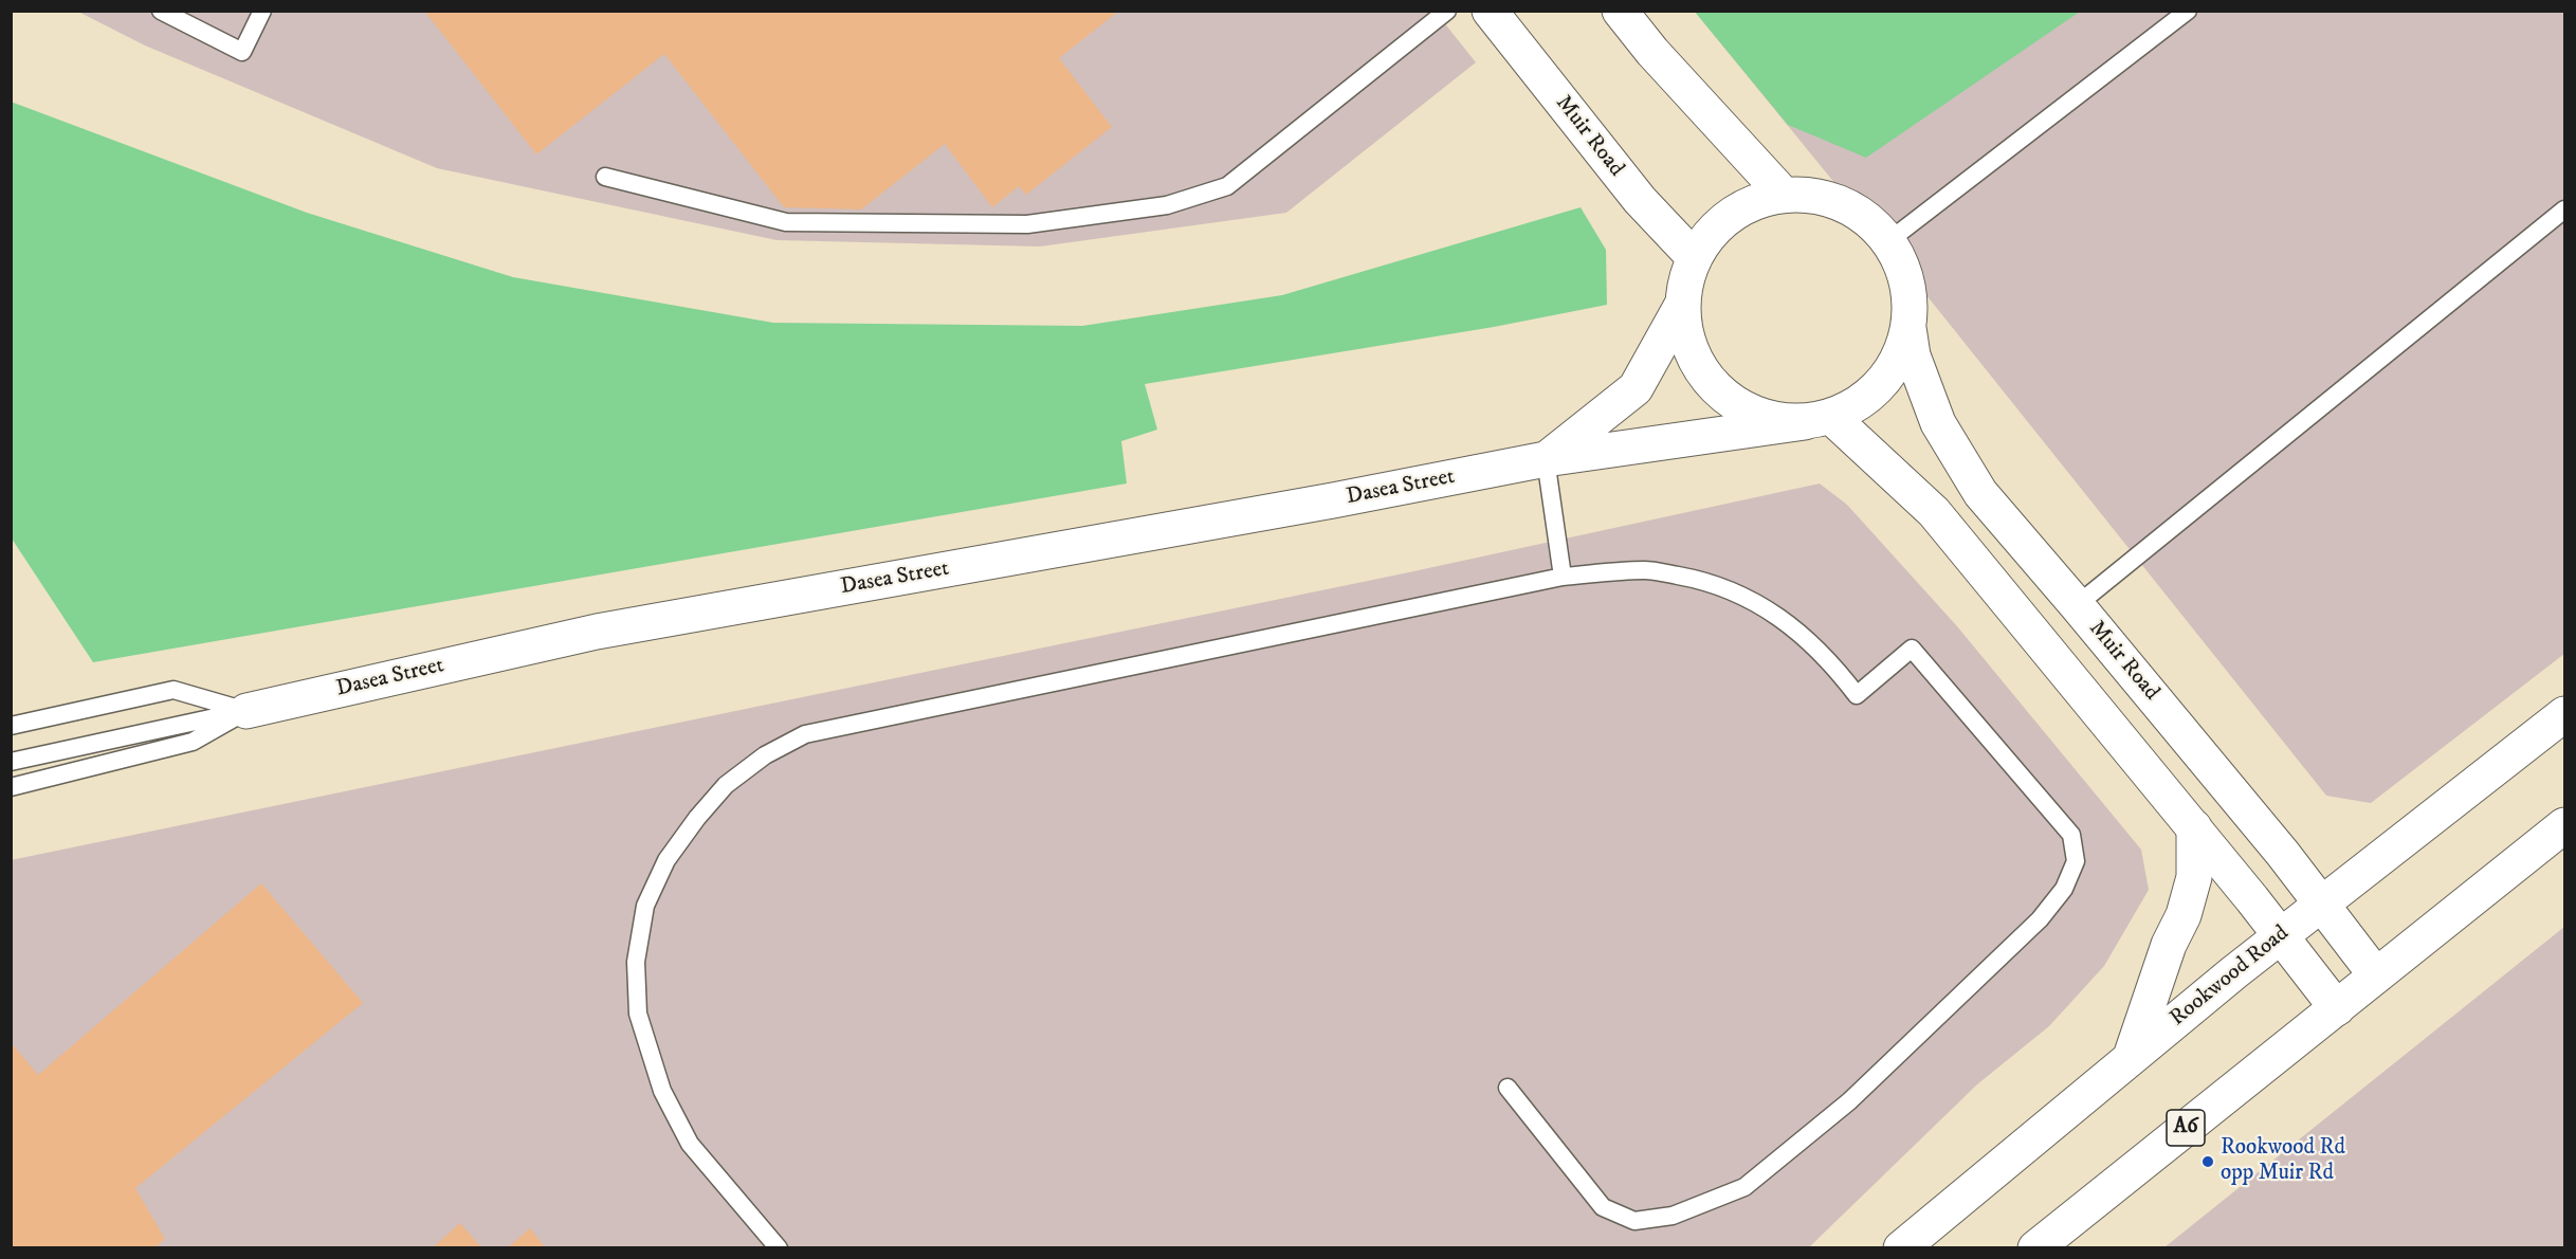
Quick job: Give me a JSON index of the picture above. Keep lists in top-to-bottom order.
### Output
{
  "streets": {
    "main road": [
      "Muir Road",
      "Dasea Street",
      "Rookwood Road",
      "A6"
    ]
  },
  "crossings": [
    ["Muir Road", "Rookwood Road"],
    ["Muir Road", "A6"]
  ],
  "places": ["Rookwood Rd opp Muir Rd"]
}
